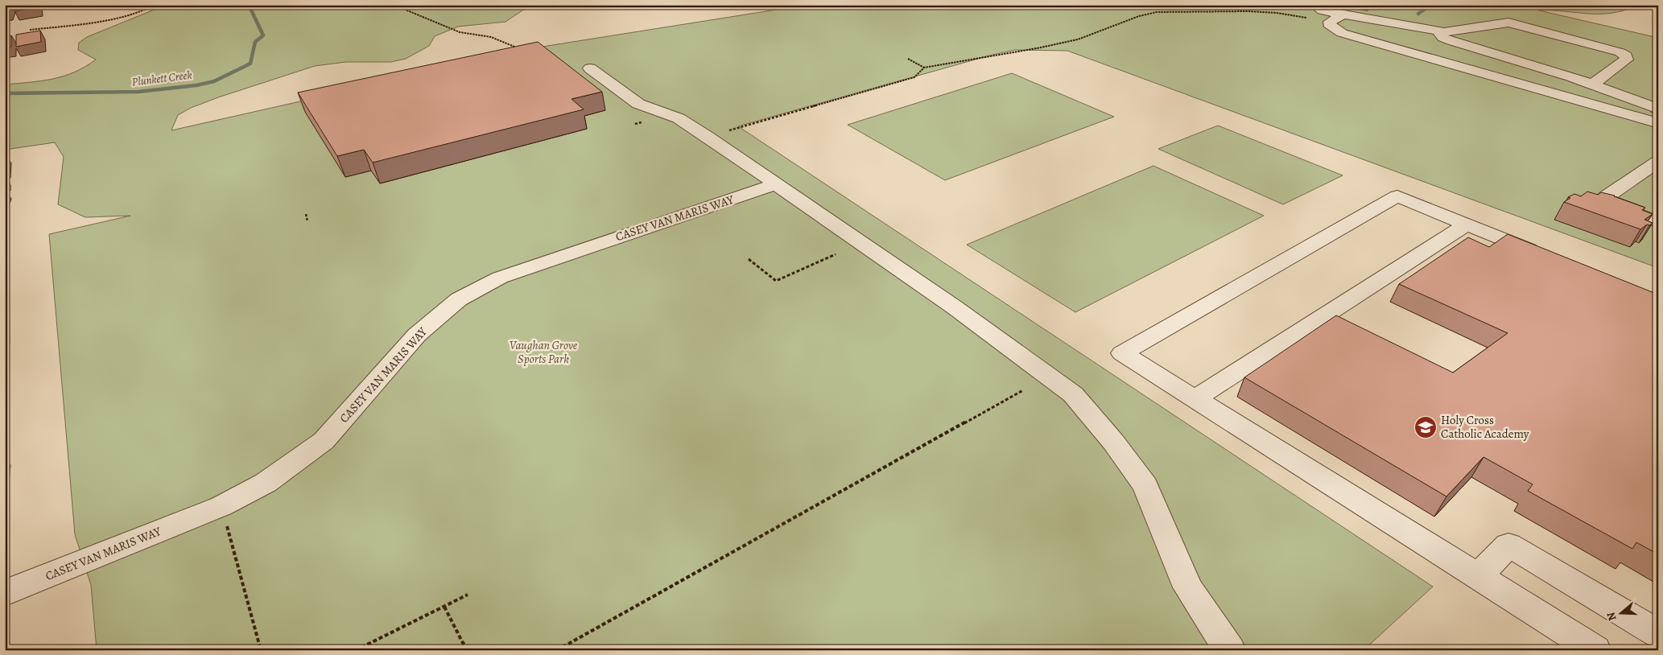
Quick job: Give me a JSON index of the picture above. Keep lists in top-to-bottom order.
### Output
{
  "streets": {
    "street": ["CASEY VAN MARIS WAY"]
  },
  "water": ["Plunkett Creek"],
  "parks": ["Vaughan Grove Sports Park"],
  "places": {
    "school or university": ["Holy Cross Catholic Academy"]
  },
  "north": "left"
}
